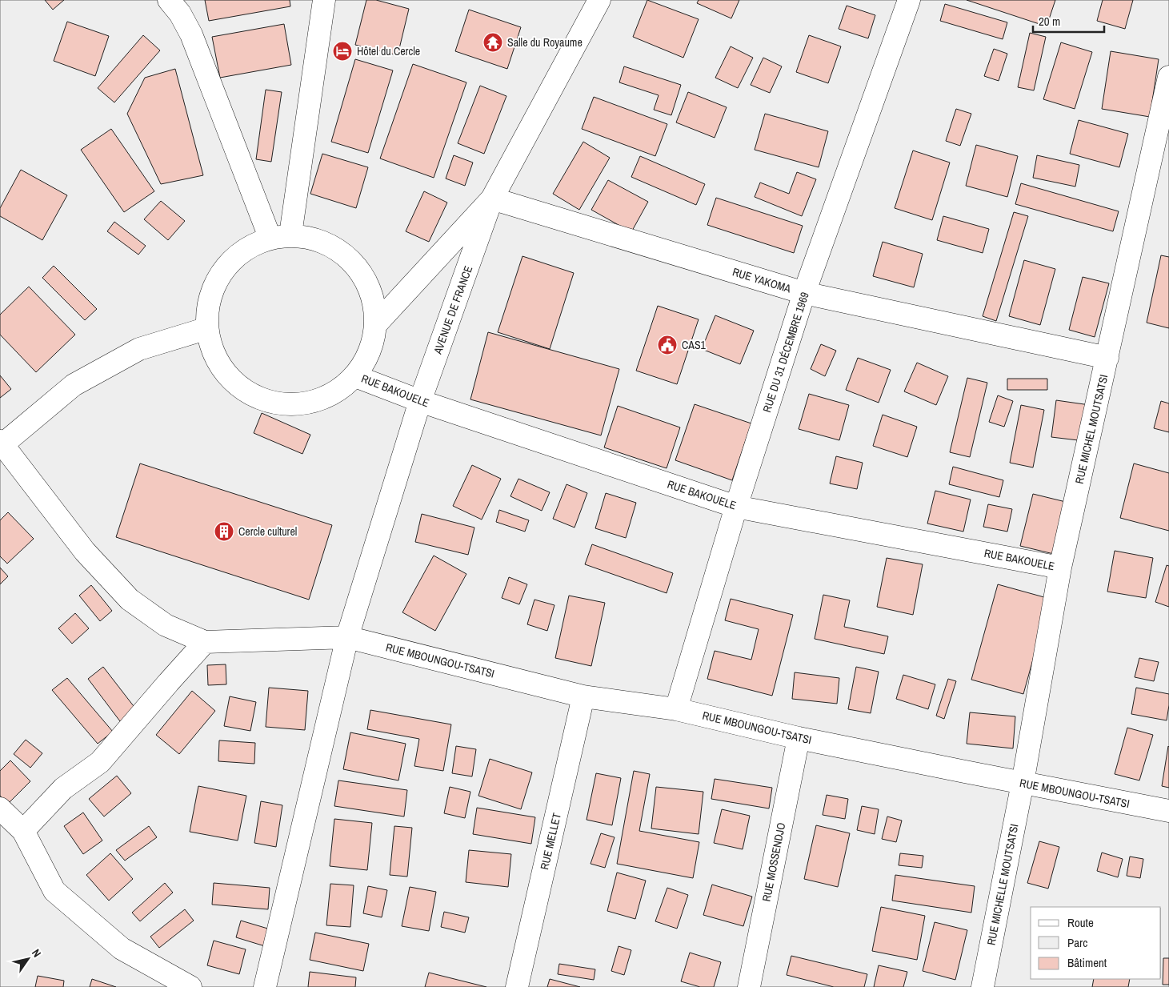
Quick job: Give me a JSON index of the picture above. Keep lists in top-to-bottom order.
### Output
{
  "streets": {
    "street": [
      "RUE YAKOMA",
      "AVENUE DE FRANCE",
      "RUE DU 31 DÉCEMBRE 1969",
      "RUE BAKOUELE",
      "RUE MICHEL MOUTSATSI",
      "RUE MBOUNGOU-TSATSI",
      "RUE MELLET",
      "RUE MOSSENDJO",
      "RUE MICHELLE MOUTSATSI"
    ]
  },
  "crossings": [
    ["RUE YAKOMA", "AVENUE DE FRANCE"],
    ["RUE YAKOMA", "RUE DU 31 DÉCEMBRE 1969"],
    ["RUE YAKOMA", "RUE MICHEL MOUTSATSI"],
    ["AVENUE DE FRANCE", "RUE BAKOUELE"],
    ["AVENUE DE FRANCE", "RUE MBOUNGOU-TSATSI"],
    ["RUE DU 31 DÉCEMBRE 1969", "RUE BAKOUELE"],
    ["RUE DU 31 DÉCEMBRE 1969", "RUE MBOUNGOU-TSATSI"],
    ["RUE BAKOUELE", "RUE MICHEL MOUTSATSI"],
    ["RUE MICHEL MOUTSATSI", "RUE MBOUNGOU-TSATSI"],
    ["RUE MICHEL MOUTSATSI", "RUE MICHELLE MOUTSATSI"],
    ["RUE MBOUNGOU-TSATSI", "RUE MELLET"],
    ["RUE MBOUNGOU-TSATSI", "RUE MOSSENDJO"],
    ["RUE MBOUNGOU-TSATSI", "RUE MICHELLE MOUTSATSI"]
  ],
  "places": {
    "temple": ["Salle du Royaume"],
    "hotel": ["Hôtel du Cercle"],
    "public building": ["CAS1"],
    "building": ["Cercle culturel"]
  },
  "legend": ["Route", "Parc", "Bâtiment"],
  "scale_bar": "20 m",
  "north": "top right"
}
